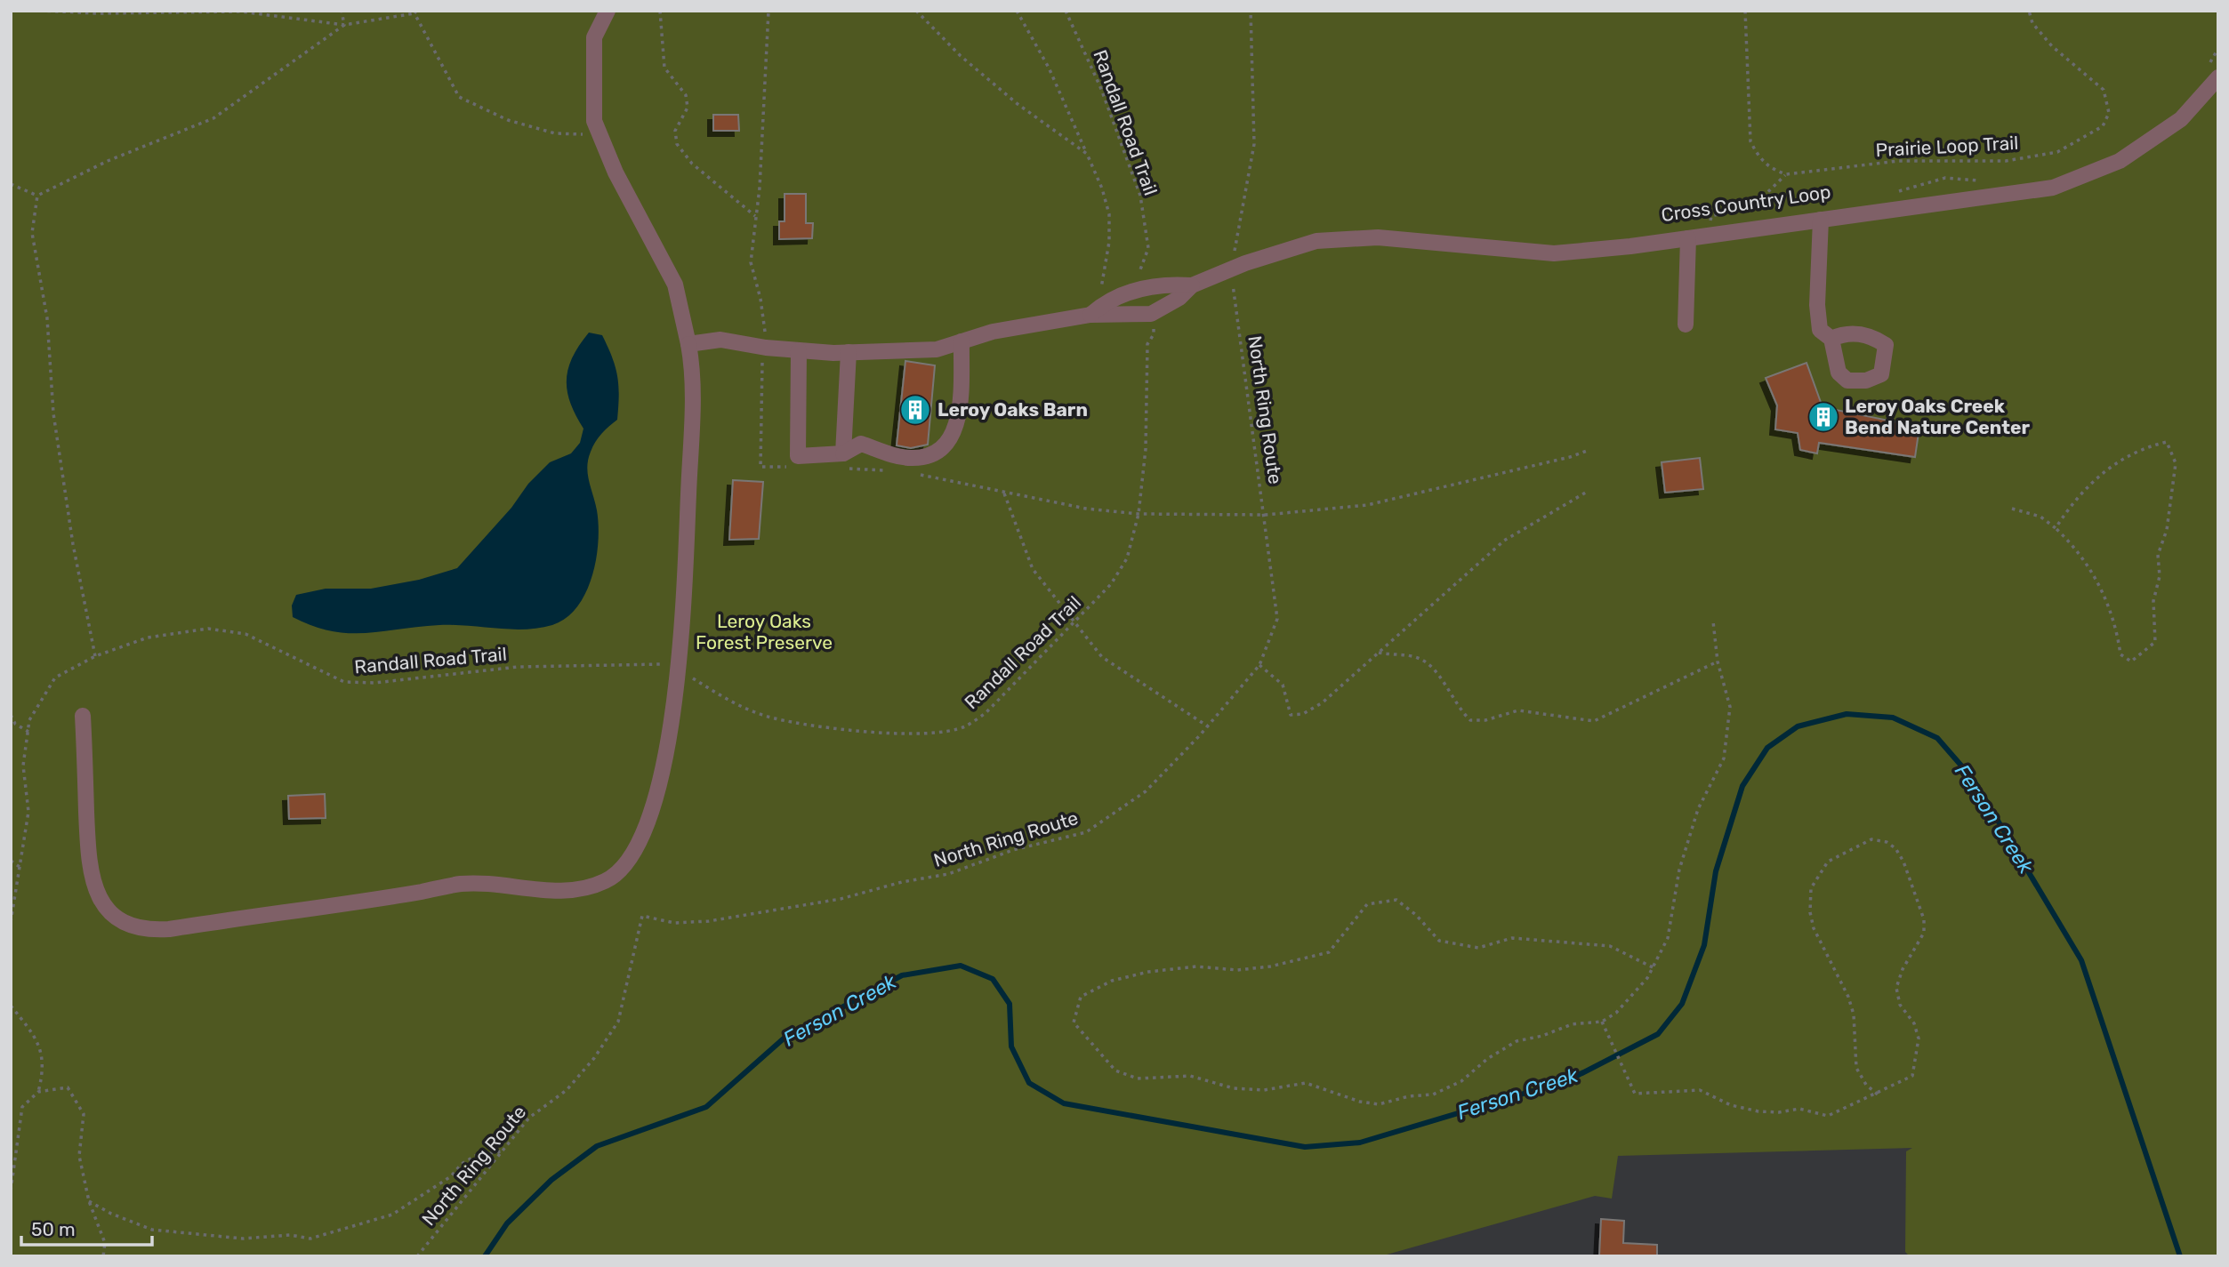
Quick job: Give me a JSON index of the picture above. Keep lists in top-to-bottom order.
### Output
{
  "streets": {
    "path": ["Randall Road Trail", "Prairie Loop Trail", "North Ring Route"]
  },
  "water": ["Ferson Creek"],
  "parks": ["Leroy Oaks Forest Preserve"],
  "places": {
    "building": ["Leroy Oaks Barn", "Leroy Oaks Creek Bend Nature Center"]
  },
  "scale_bar": "50 m"
}
